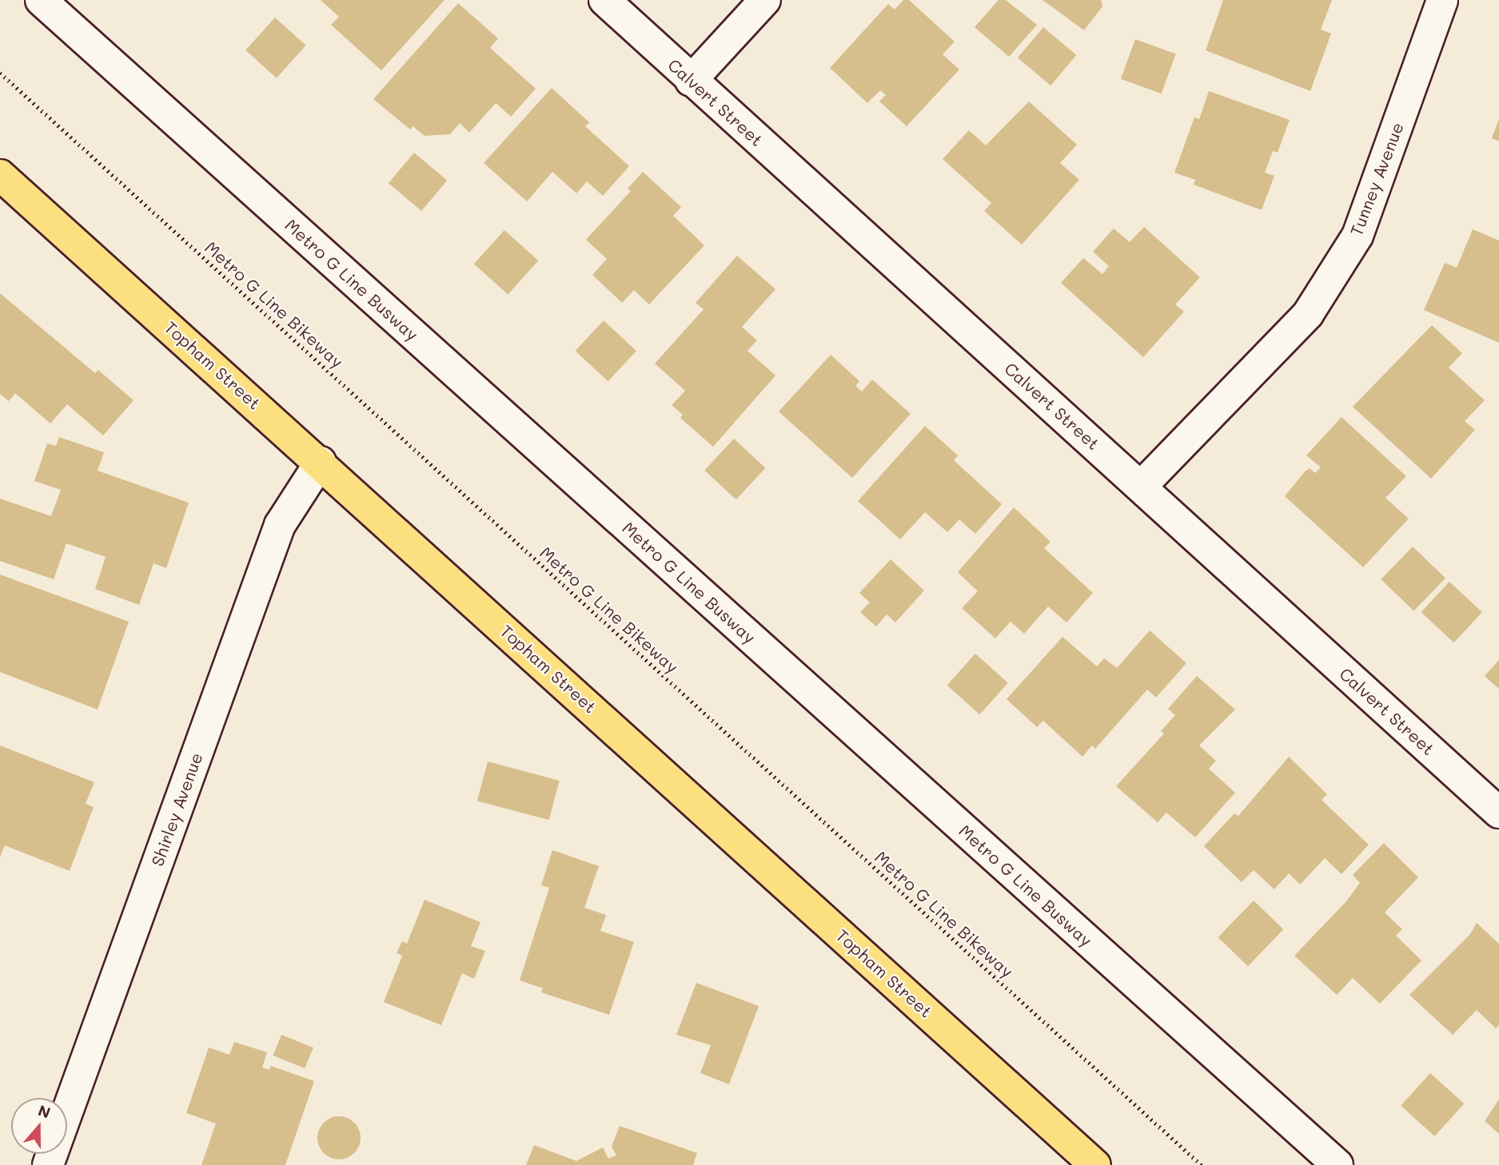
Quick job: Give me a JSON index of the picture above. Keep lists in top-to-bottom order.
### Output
{
  "streets": {
    "main road": ["Topham Street"],
    "street": [
      "Calvert Street",
      "Tunney Avenue",
      "Metro G Line Busway",
      "Shirley Avenue"
    ],
    "path": ["Metro G Line Bikeway"]
  },
  "crossings": [
    ["Calvert Street", "Tunney Avenue"],
    ["Topham Street", "Shirley Avenue"]
  ],
  "north": "top"
}
